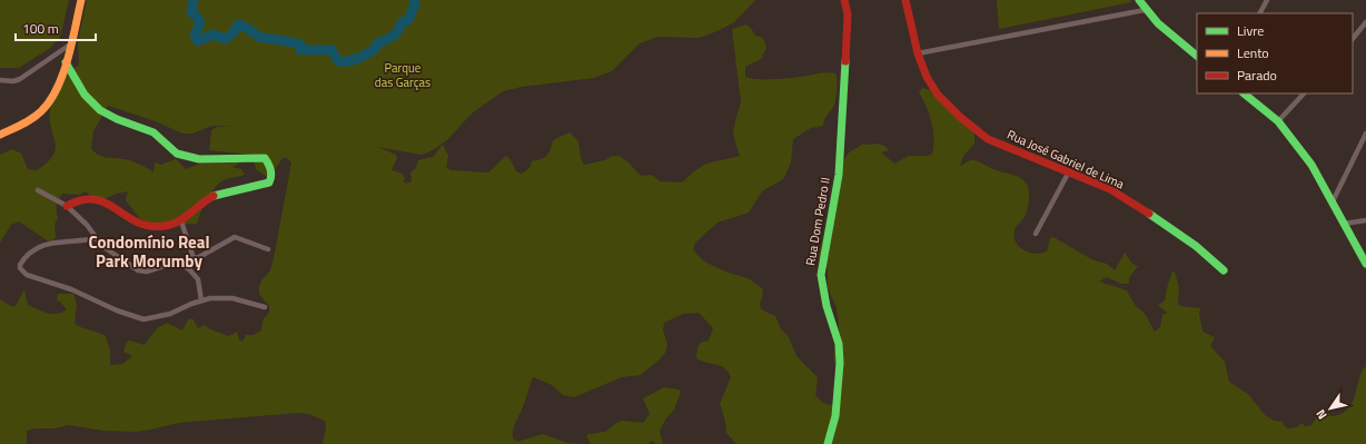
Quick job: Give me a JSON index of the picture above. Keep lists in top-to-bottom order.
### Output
{
  "streets": {
    "street": ["Rua José Gabriel de Lima", "Rua Dom Pedro II"]
  },
  "districts": ["Condomínio Real Park Morumby"],
  "parks": ["Parque das Garças"],
  "legend": ["Livre", "Lento", "Parado"],
  "scale_bar": "100 m",
  "north": "bottom left"
}
